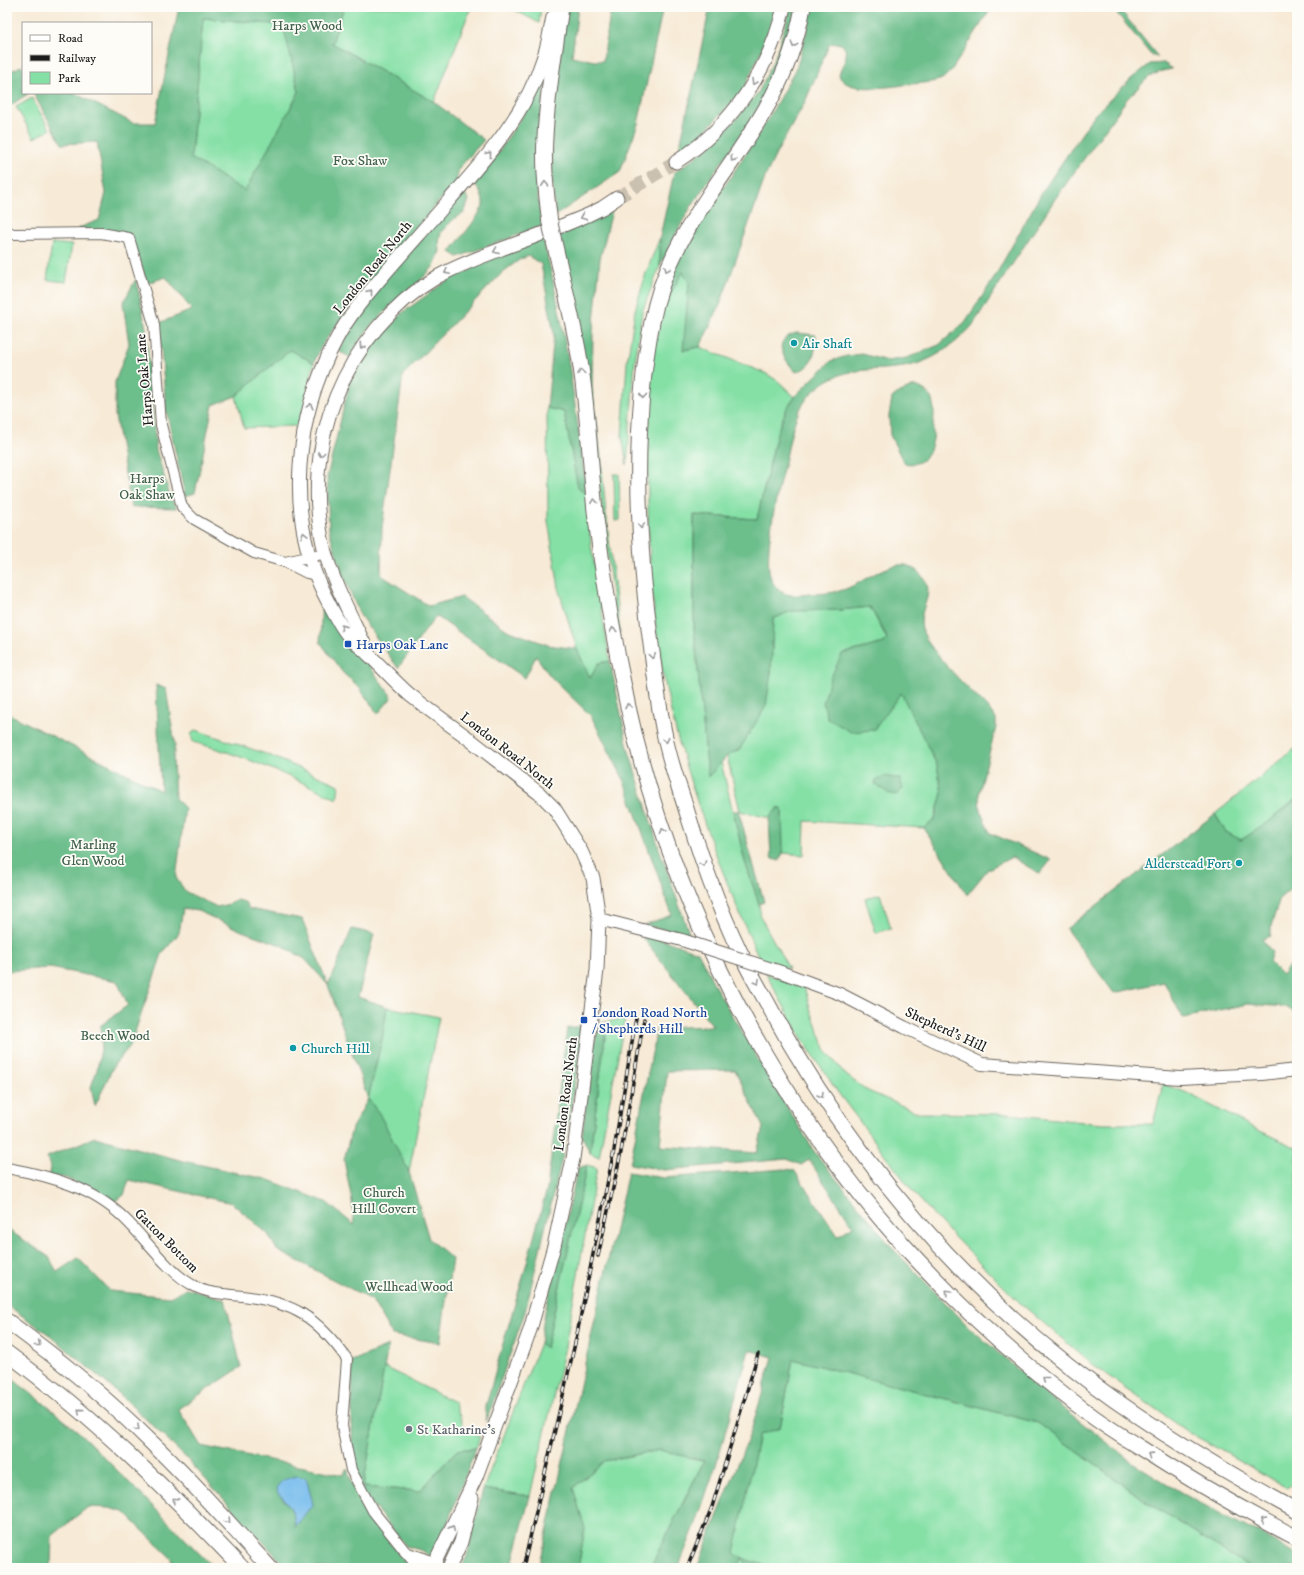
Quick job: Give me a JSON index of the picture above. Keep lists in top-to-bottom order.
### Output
{
  "streets": {
    "main road": ["London Road North", "Shepherd's Hill"],
    "street": ["Harps Oak Lane", "Gatton Bottom"]
  },
  "crossings": [
    ["London Road North", "Harps Oak Lane"],
    ["London Road North", "Shepherd's Hill"]
  ],
  "parks": [
    "Harps Wood",
    "Fox Shaw",
    "Harps Oak Shaw",
    "Marling Glen Wood",
    "Beech Wood",
    "Church Hill Covert",
    "Wellhead Wood"
  ],
  "places": {
    "other": [
      "Air Shaft",
      "Alderstead Fort",
      "Church Hill",
      "St Katharine's"
    ],
    "transit": ["Harps Oak Lane", "London Road North / Shepherds Hill"]
  },
  "legend": ["Road", "Railway", "Park"]
}
